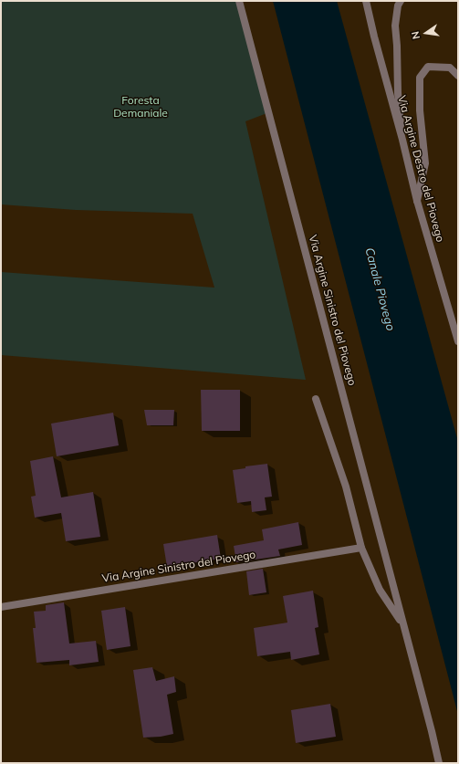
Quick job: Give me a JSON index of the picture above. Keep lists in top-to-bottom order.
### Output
{
  "streets": {
    "street": ["Via Argine Destro del Piovego", "Via Argine Sinistro del Piovego"]
  },
  "water": ["Canale Piovego"],
  "parks": ["Foresta Demaniale"],
  "north": "left"
}
